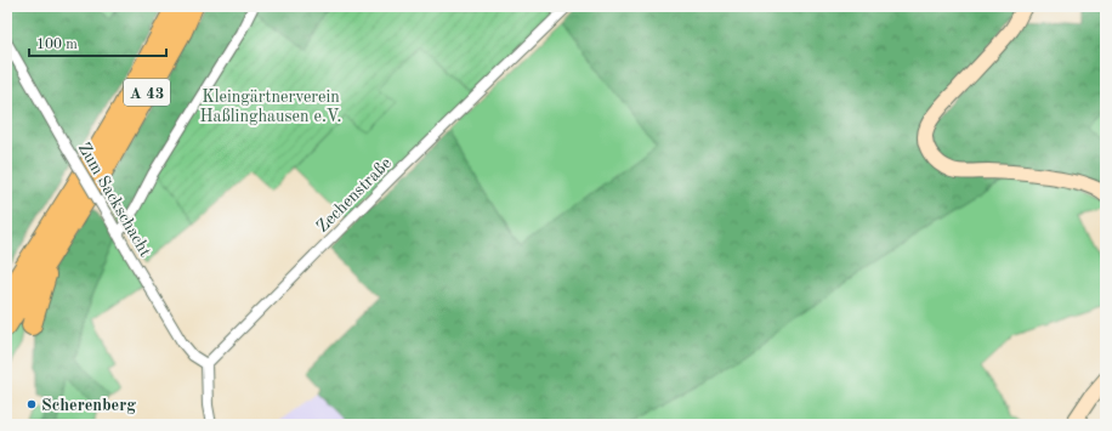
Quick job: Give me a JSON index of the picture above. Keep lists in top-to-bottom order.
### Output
{
  "streets": {
    "highway": ["A 43"],
    "street": ["Zechenstraße", "Zum Sackschacht"]
  },
  "crossings": [
    ["Zechenstraße", "Zum Sackschacht"]
  ],
  "parks": ["Kleingärtnerverein Haßlinghausen e.V."],
  "places": ["Scherenberg"],
  "scale_bar": "100 m"
}
